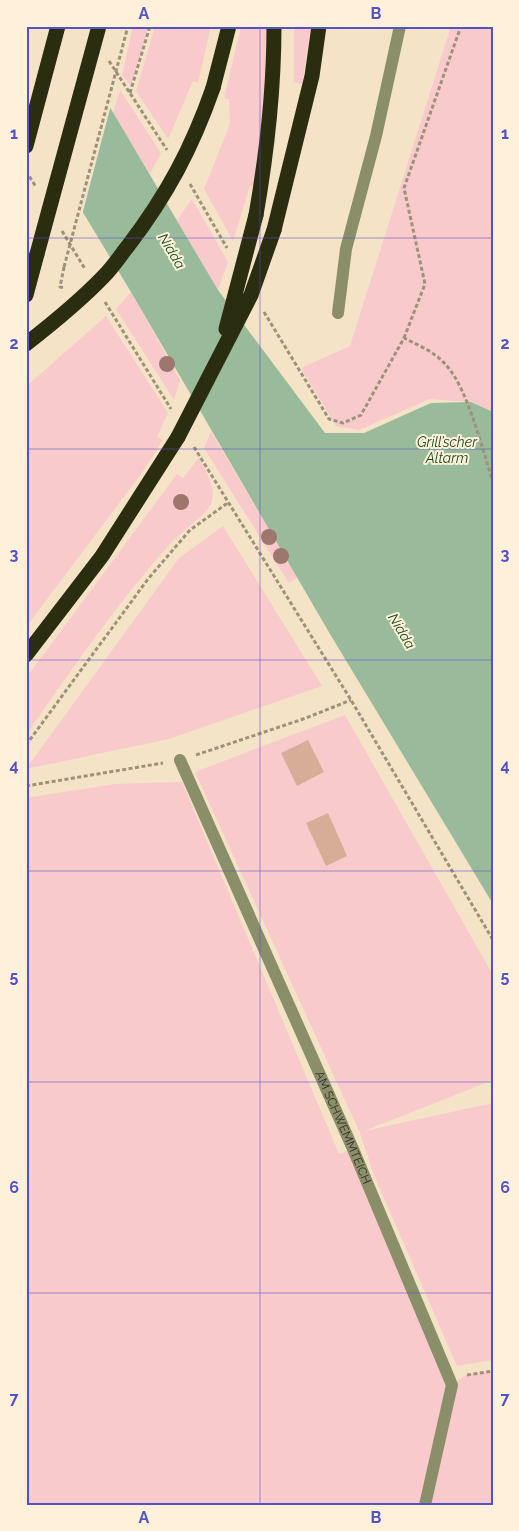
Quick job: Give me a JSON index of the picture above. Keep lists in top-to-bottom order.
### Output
{
  "streets": {
    "lane": ["AM SCHWEMMTEICH"]
  },
  "water": ["Nidda", "Grill’scher Altarm"],
  "grid": {
    "columns": ["A", "B"],
    "rows": [
      "1",
      "2",
      "3",
      "4",
      "5",
      "6",
      "7"
    ]
  }
}
